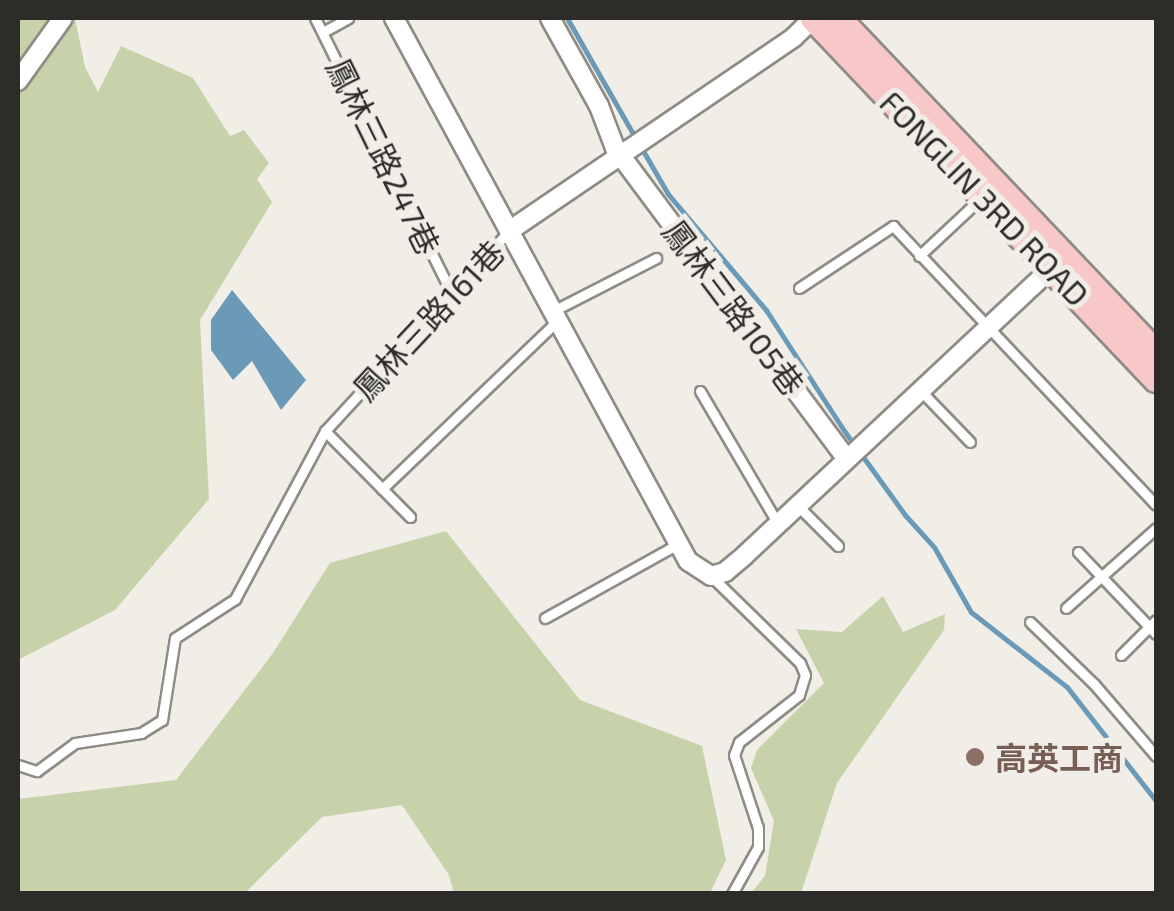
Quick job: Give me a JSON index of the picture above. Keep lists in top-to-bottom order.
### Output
{
  "streets": {
    "main road": ["FONGLIN 3RD ROAD"],
    "street": ["鳳林三路105巷", "鳳林三路161巷"],
    "lane": ["鳳林三路247巷"]
  },
  "crossings": [
    ["鳳林三路247巷", "鳳林三路161巷"]
  ],
  "places": ["高英工商"]
}
